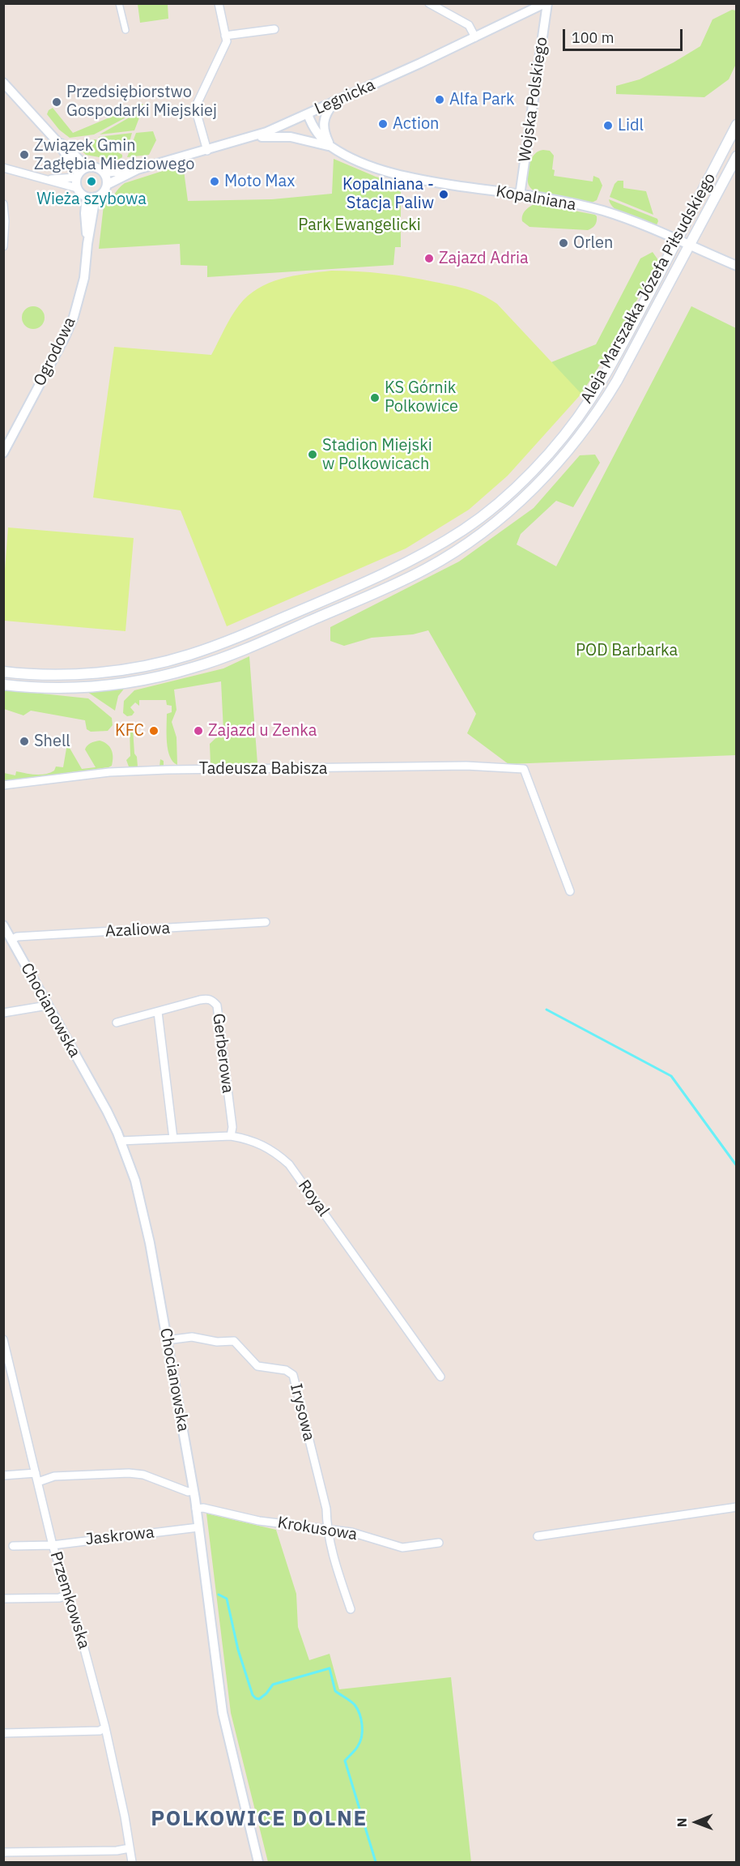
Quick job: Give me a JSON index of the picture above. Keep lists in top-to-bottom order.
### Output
{
  "streets": {
    "main road": ["Aleja Marszałka Józefa Piłsudskiego"],
    "street": [
      "Legnicka",
      "Wojska Polskiego",
      "Kopalniana",
      "Ogrodowa",
      "Tadeusza Babisza",
      "Azaliowa",
      "Chocianowska",
      "Gerberowa",
      "Royal",
      "Irysowa",
      "Krokusowa",
      "Jaskrowa",
      "Przemkowska"
    ]
  },
  "crossings": [
    ["Legnicka", "Wojska Polskiego"],
    ["Legnicka", "Kopalniana"],
    ["Legnicka", "Ogrodowa"],
    ["Wojska Polskiego", "Kopalniana"],
    ["Kopalniana", "Aleja Marszałka Józefa Piłsudskiego"],
    ["Azaliowa", "Chocianowska"],
    ["Chocianowska", "Royal"],
    ["Chocianowska", "Irysowa"],
    ["Chocianowska", "Krokusowa"],
    ["Chocianowska", "Jaskrowa"],
    ["Gerberowa", "Royal"],
    ["Irysowa", "Krokusowa"],
    ["Jaskrowa", "Przemkowska"]
  ],
  "districts": ["POLKOWICE DOLNE"],
  "parks": ["Park Ewangelicki", "POD Barbarka"],
  "places": [
    "Alfa Park",
    "Przedsiębiorstwo Gospodarki Miejskiej",
    "Action",
    "Lidl",
    "Związek Gmin Zagłębia Miedziowego",
    "Wieża szybowa",
    "Moto Max",
    "Kopalniana - Stacja Paliw",
    "Orlen",
    "Zajazd Adria",
    "KS Górnik Polkowice",
    "Stadion Miejski w Polkowicach",
    "KFC",
    "Zajazd u Zenka",
    "Shell"
  ],
  "scale_bar": "100 m",
  "north": "left"
}
